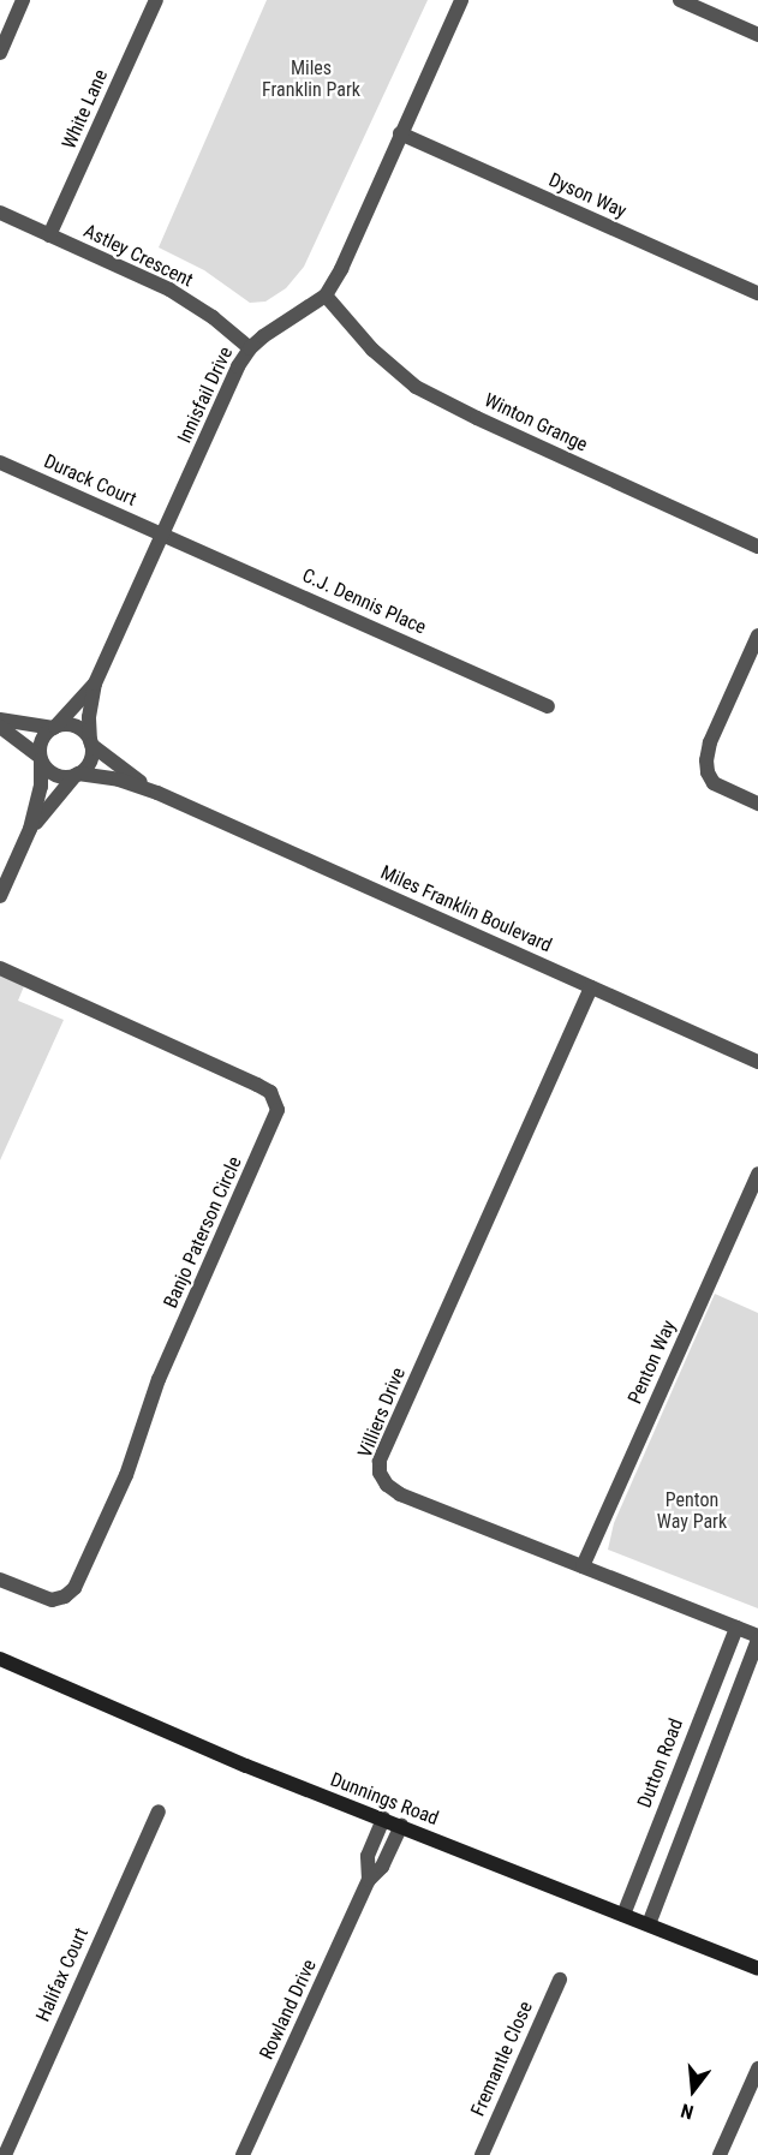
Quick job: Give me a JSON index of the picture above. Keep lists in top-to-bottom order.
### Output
{
  "streets": {
    "street": [
      "White Lane",
      "Dyson Way",
      "Astley Crescent",
      "Innisfail Drive",
      "Winton Grange",
      "Durack Court",
      "C.J. Dennis Place",
      "Miles Franklin Boulevard",
      "Banjo Paterson Circle",
      "Penton Way",
      "Villiers Drive",
      "Dutton Road",
      "Dunnings Road",
      "Halifax Court",
      "Rowland Drive",
      "Fremantle Close"
    ]
  },
  "crossings": [
    ["White Lane", "Astley Crescent"],
    ["Dyson Way", "Innisfail Drive"],
    ["Astley Crescent", "Innisfail Drive"],
    ["Innisfail Drive", "Winton Grange"],
    ["Innisfail Drive", "Durack Court"],
    ["Innisfail Drive", "C.J. Dennis Place"],
    ["Innisfail Drive", "Miles Franklin Boulevard"],
    ["Durack Court", "C.J. Dennis Place"],
    ["Miles Franklin Boulevard", "Villiers Drive"],
    ["Penton Way", "Villiers Drive"],
    ["Villiers Drive", "Dutton Road"],
    ["Dutton Road", "Dunnings Road"],
    ["Dunnings Road", "Rowland Drive"]
  ],
  "parks": ["Miles Franklin Park", "Penton Way Park"],
  "north": "bottom"
}
